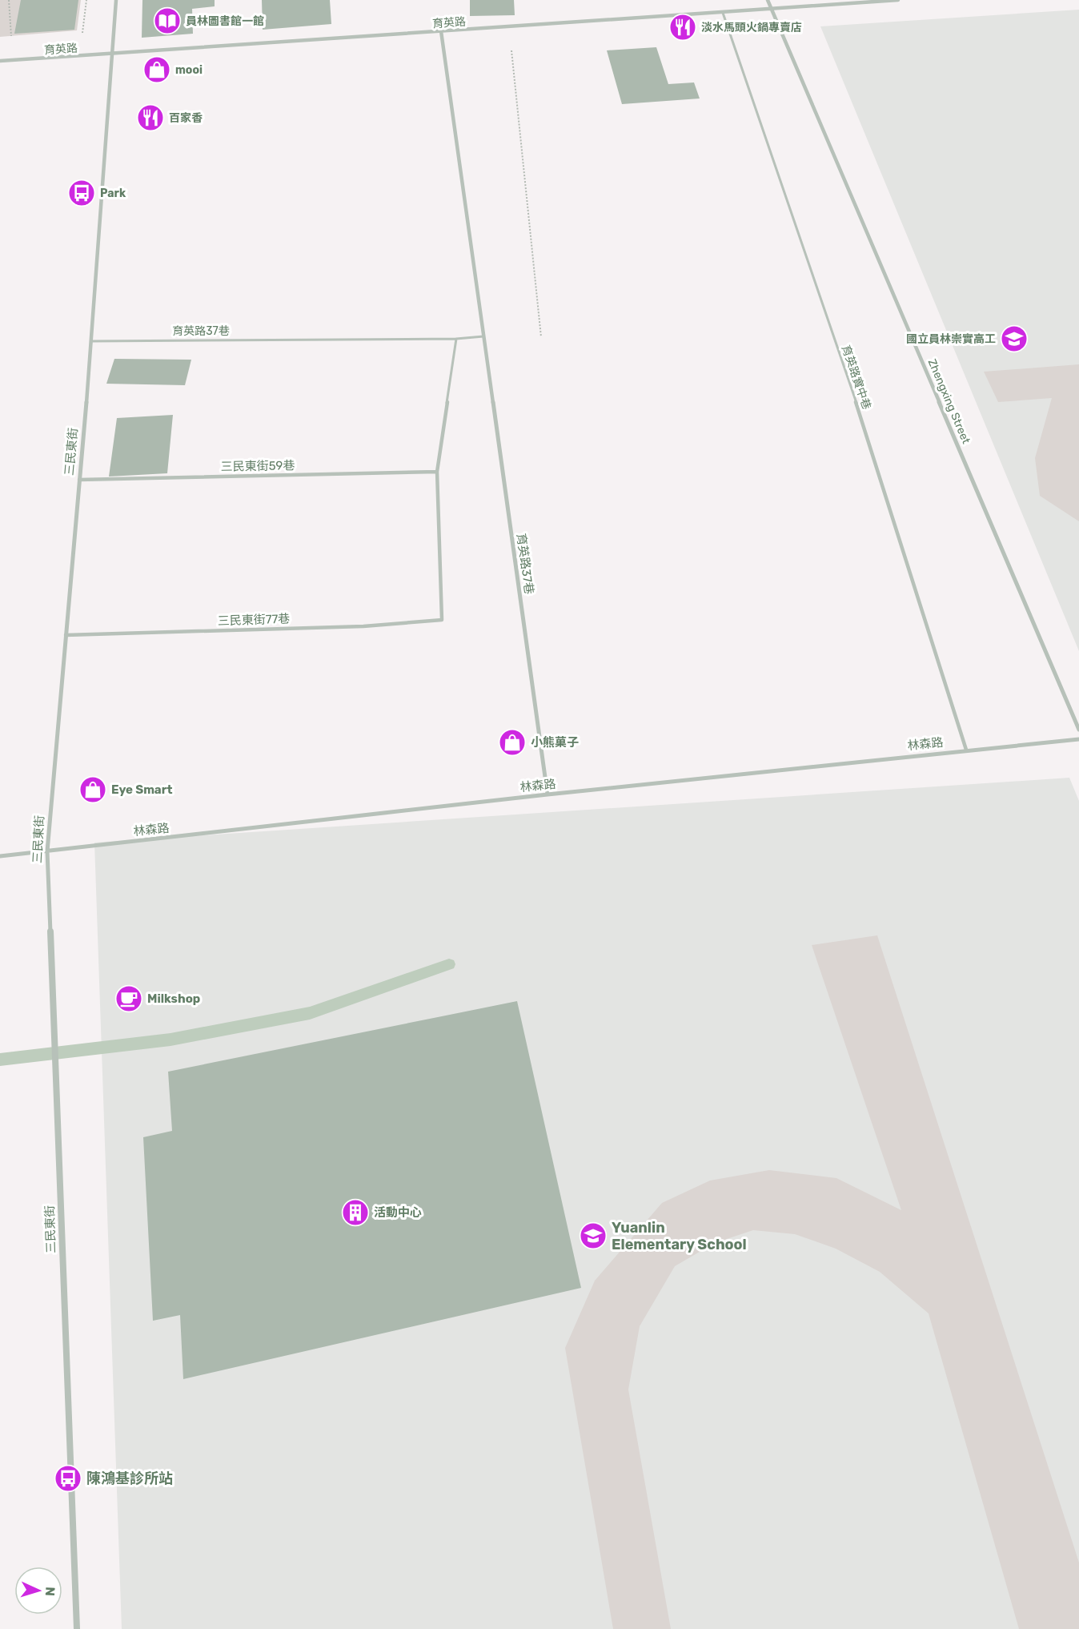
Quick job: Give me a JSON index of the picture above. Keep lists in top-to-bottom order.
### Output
{
  "streets": {
    "street": [
      "育英路",
      "育英路37巷",
      "Zhengxing Street",
      "三民東街",
      "林森路"
    ],
    "lane": ["育英路實中巷", "三民東街59巷", "三民東街77巷"]
  },
  "crossings": [
    ["育英路", "育英路37巷"],
    ["育英路", "育英路實中巷"],
    ["育英路", "Zhengxing Street"],
    ["育英路", "三民東街"],
    ["育英路37巷", "三民東街"],
    ["育英路37巷", "林森路"],
    ["育英路實中巷", "林森路"],
    ["三民東街", "三民東街59巷"],
    ["三民東街", "三民東街77巷"],
    ["三民東街", "林森路"],
    ["三民東街59巷", "三民東街77巷"]
  ],
  "places": {
    "library": ["員林圖書館一館"],
    "restaurant": ["淡水馬頭火鍋專賣店", "百家香"],
    "shop": ["mooi", "小熊菓子", "Eye Smart"],
    "bus stop": ["Park", "陳鴻基診所站"],
    "school or university": ["國立員林崇實高工", "Yuanlin Elementary School"],
    "cafe": ["Milkshop"],
    "building": ["活動中心"]
  },
  "north": "right"
}
